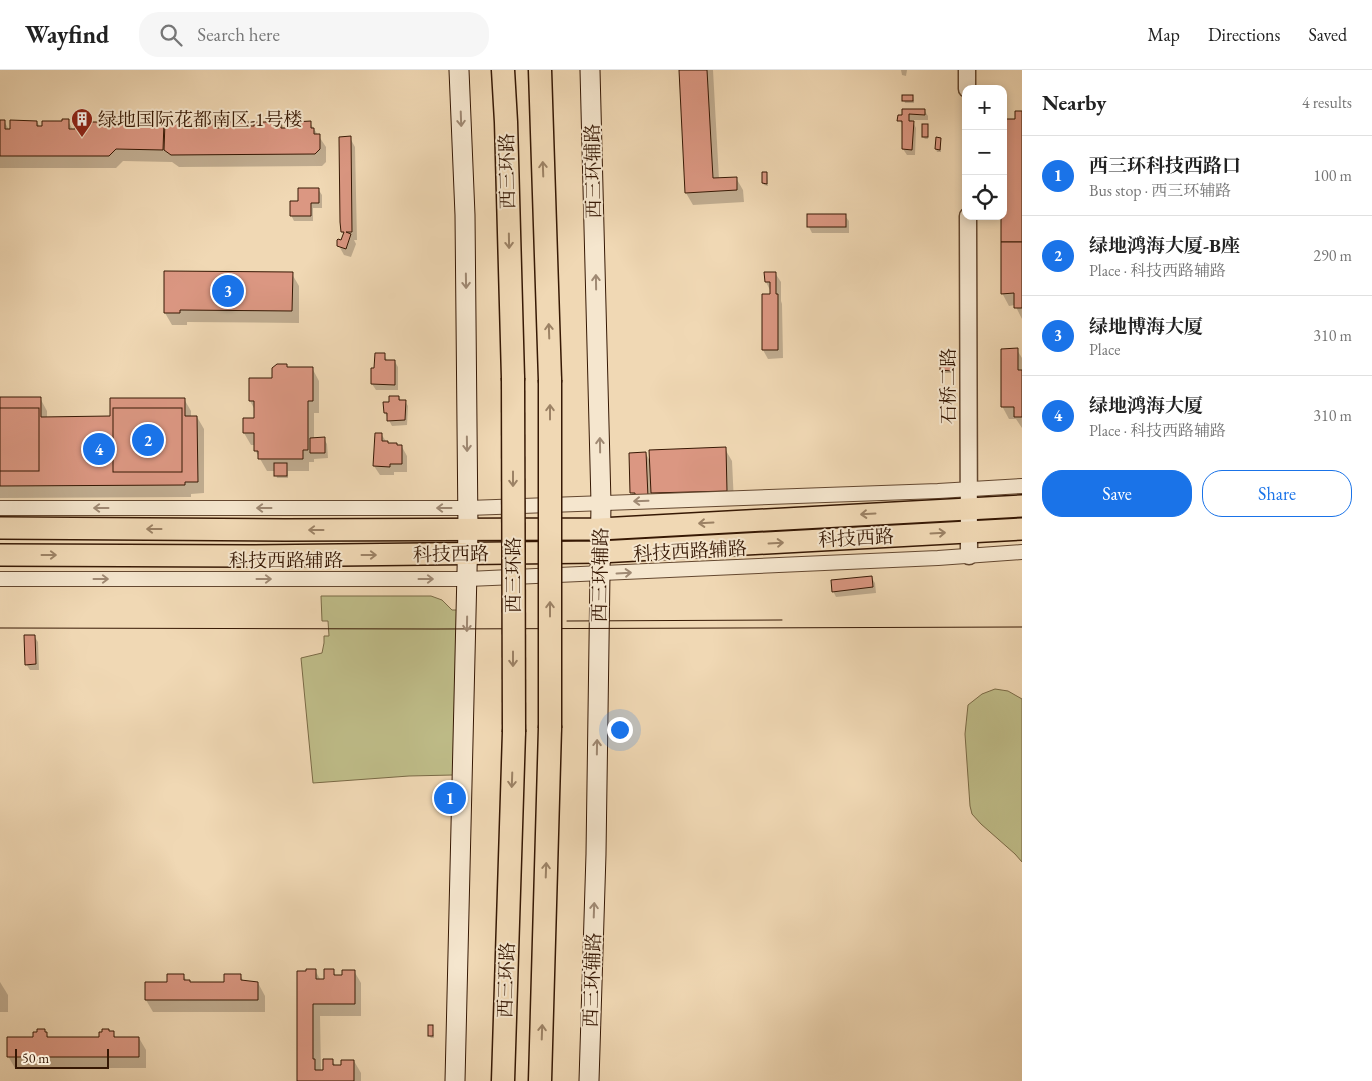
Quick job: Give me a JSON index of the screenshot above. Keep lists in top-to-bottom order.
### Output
{
  "streets": {
    "highway": ["西三环路"],
    "main road": ["西三环辅路", "科技西路"],
    "street": ["石桥二路", "科技西路辅路"]
  },
  "crossings": [
    ["西三环辅路", "科技西路"],
    ["西三环辅路", "科技西路辅路"],
    ["石桥二路", "科技西路"],
    ["石桥二路", "科技西路辅路"]
  ],
  "places": {
    "building": ["绿地国际花都南区-1号楼"]
  },
  "scale_bar": "50 m",
  "page": {
    "header": "Wayfind",
    "search": "Search here",
    "nav": ["Map", "Directions", "Saved"],
    "heading": ["Nearby", "4 results"],
    "map_buttons": ["+", "−"],
    "list": [
      {
        "mark": "1",
        "name": "西三环科技西路口",
        "note": "Bus stop · 西三环辅路",
        "value": "100 m"
      },
      {
        "mark": "2",
        "name": "绿地鸿海大厦-B座",
        "note": "Place · 科技西路辅路",
        "value": "290 m"
      },
      {
        "mark": "3",
        "name": "绿地博海大厦",
        "note": "Place",
        "value": "310 m"
      },
      {
        "mark": "4",
        "name": "绿地鸿海大厦",
        "note": "Place · 科技西路辅路",
        "value": "310 m"
      }
    ],
    "pins": [
      "3",
      "2",
      "4",
      "1"
    ],
    "buttons": ["Save", "Share"],
    "scale": "50 m"
  }
}
